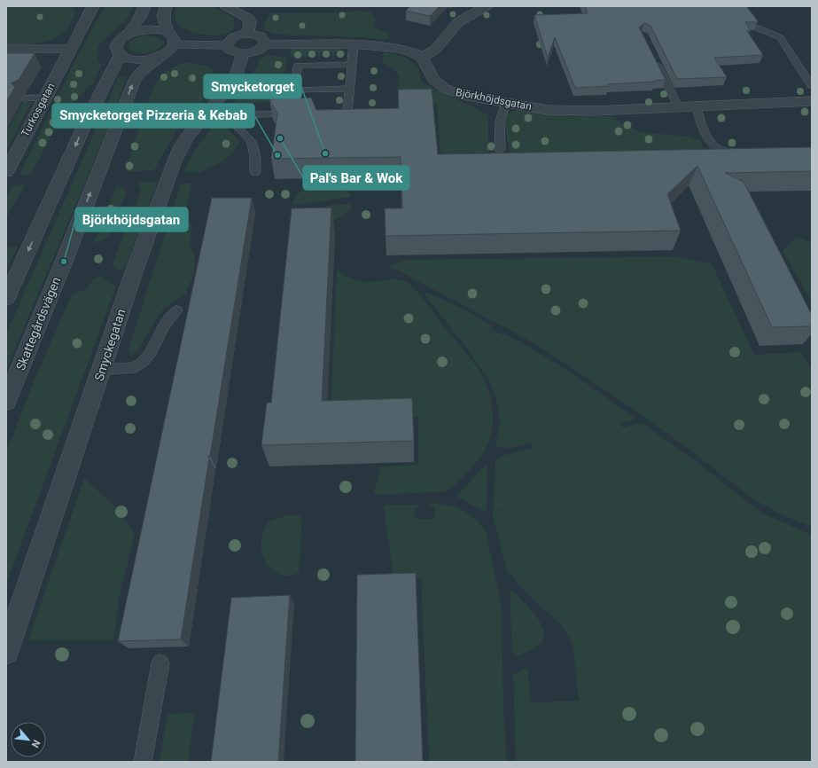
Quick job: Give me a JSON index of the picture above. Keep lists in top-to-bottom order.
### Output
{
  "streets": {
    "street": [
      "Björkhöjdsgatan",
      "Turkosgatan",
      "Skattegårdsvägen",
      "Smyckegatan"
    ]
  },
  "places": [
    "Pal's Bar & Wok",
    "Smycketorget",
    "Smycketorget Pizzeria & Kebab",
    "Björkhöjdsgatan"
  ],
  "north": "bottom right"
}
